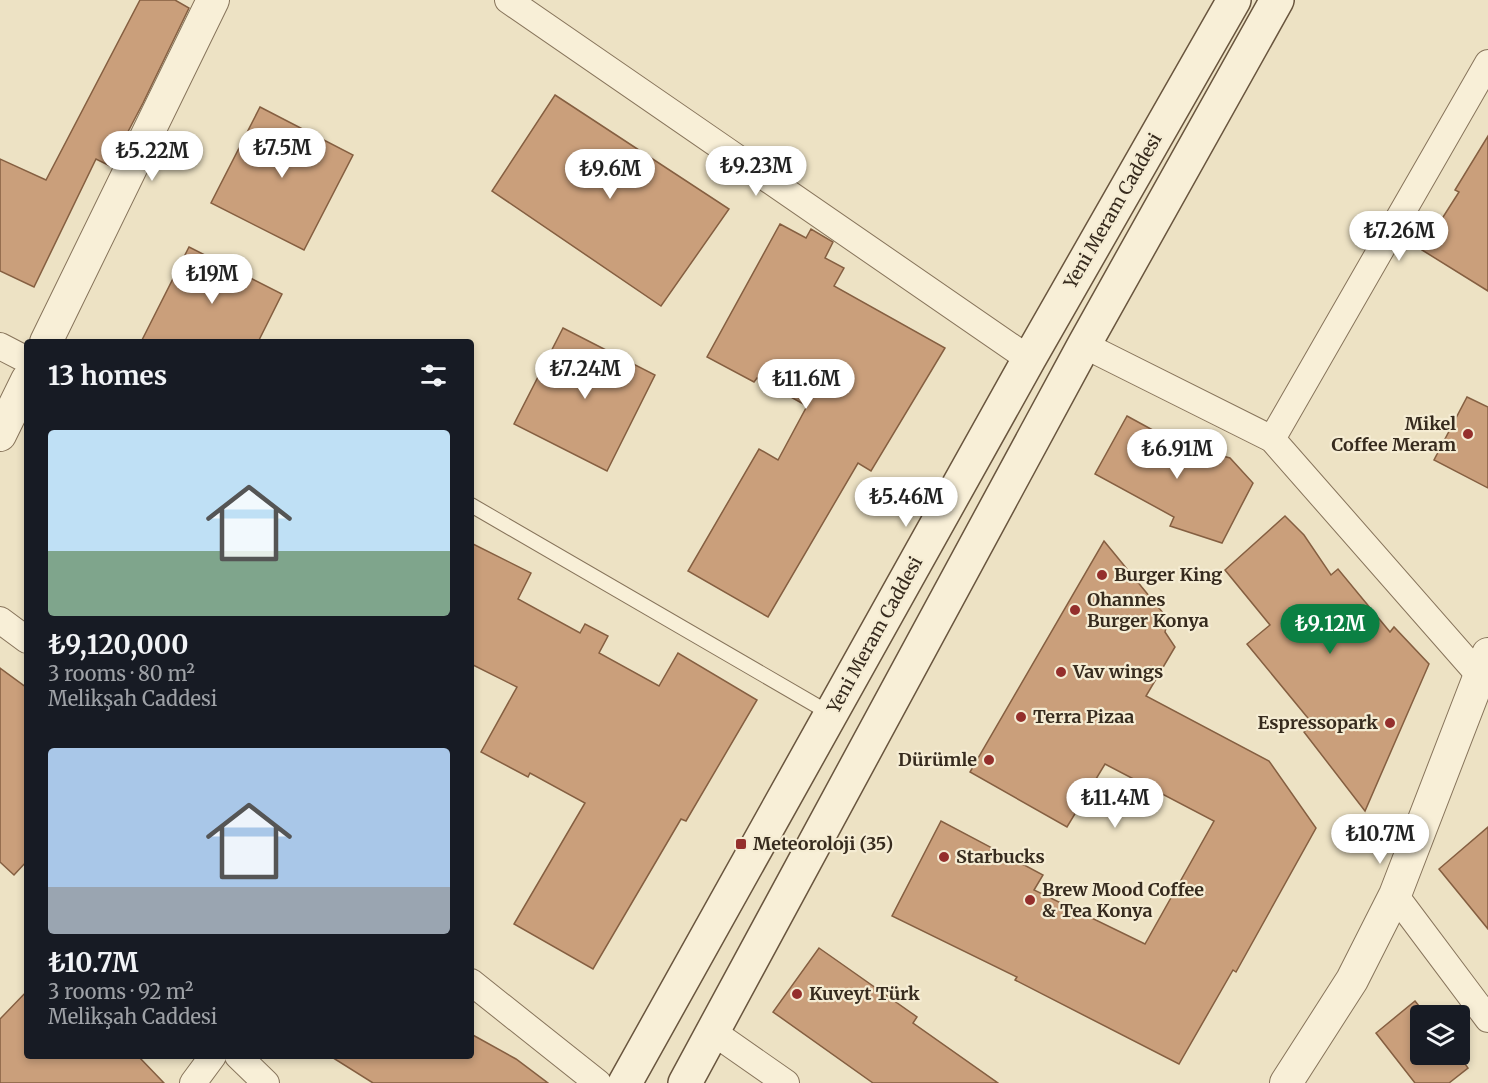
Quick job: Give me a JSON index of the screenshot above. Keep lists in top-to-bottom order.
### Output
{
  "streets": {
    "main road": ["Yeni Meram Caddesi"]
  },
  "places": {
    "other": [
      "Mikel Coffee Meram",
      "Burger King",
      "Ohannes Burger Konya",
      "Vav wings",
      "Terra Pizaa",
      "Espressopark",
      "Dürümle",
      "Starbucks",
      "Brew Mood Coffee & Tea Konya",
      "Kuveyt Türk"
    ],
    "transit": ["Meteoroloji (35)"]
  },
  "page": {
    "price": [
      "₺7.5M",
      "₺5.22M",
      "₺9.23M",
      "₺9.6M",
      "₺7.26M",
      "₺19M",
      "₺7.24M",
      "₺11.6M",
      "₺6.91M",
      "₺5.46M",
      "₺9.12M",
      "₺11.4M",
      "₺10.7M"
    ],
    "heading": "13 homes",
    "list": [
      {
        "name": "₺9,120,000",
        "note": "3 rooms · 80 m² · Melikşah Caddesi"
      },
      {
        "name": "₺10.7M",
        "note": "3 rooms · 92 m² · Melikşah Caddesi"
      }
    ]
  }
}
